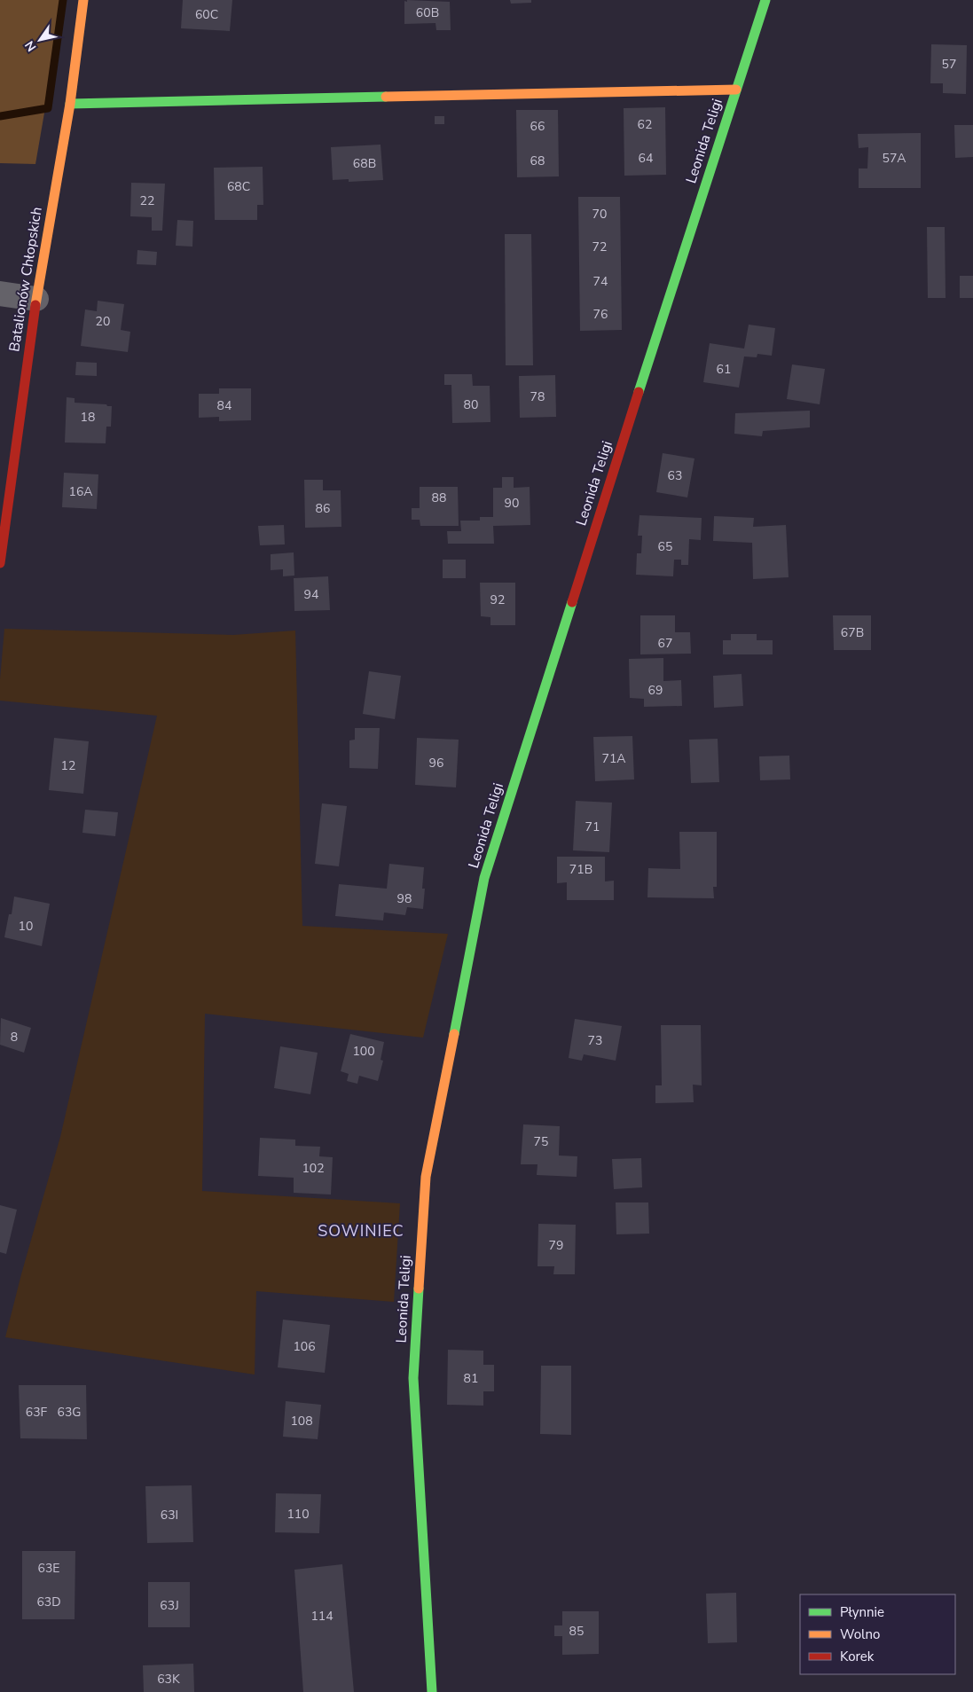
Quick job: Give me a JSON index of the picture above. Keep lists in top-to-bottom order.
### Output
{
  "streets": {
    "street": ["Leonida Teligi", "Batalionów Chłopskich"]
  },
  "districts": ["SOWINIEC"],
  "house_numbers": [
    "60B",
    "60C",
    "57",
    "62",
    "66",
    "64",
    "57A",
    "68",
    "68B",
    "68C",
    "22",
    "70",
    "72",
    "74",
    "76",
    "20",
    "61",
    "78",
    "80",
    "84",
    "18",
    "63",
    "16A",
    "88",
    "90",
    "86",
    "65",
    "94",
    "92",
    "67B",
    "67",
    "69",
    "71A",
    "96",
    "12",
    "71",
    "71B",
    "98",
    "10",
    "8",
    "73",
    "100",
    "75",
    "102",
    "79",
    "106",
    "81",
    "63F",
    "63G",
    "108",
    "110",
    "63I",
    "63E",
    "63D",
    "63J",
    "114",
    "85",
    "63K"
  ],
  "legend": ["Płynnie", "Wolno", "Korek"],
  "north": "bottom left"
}
